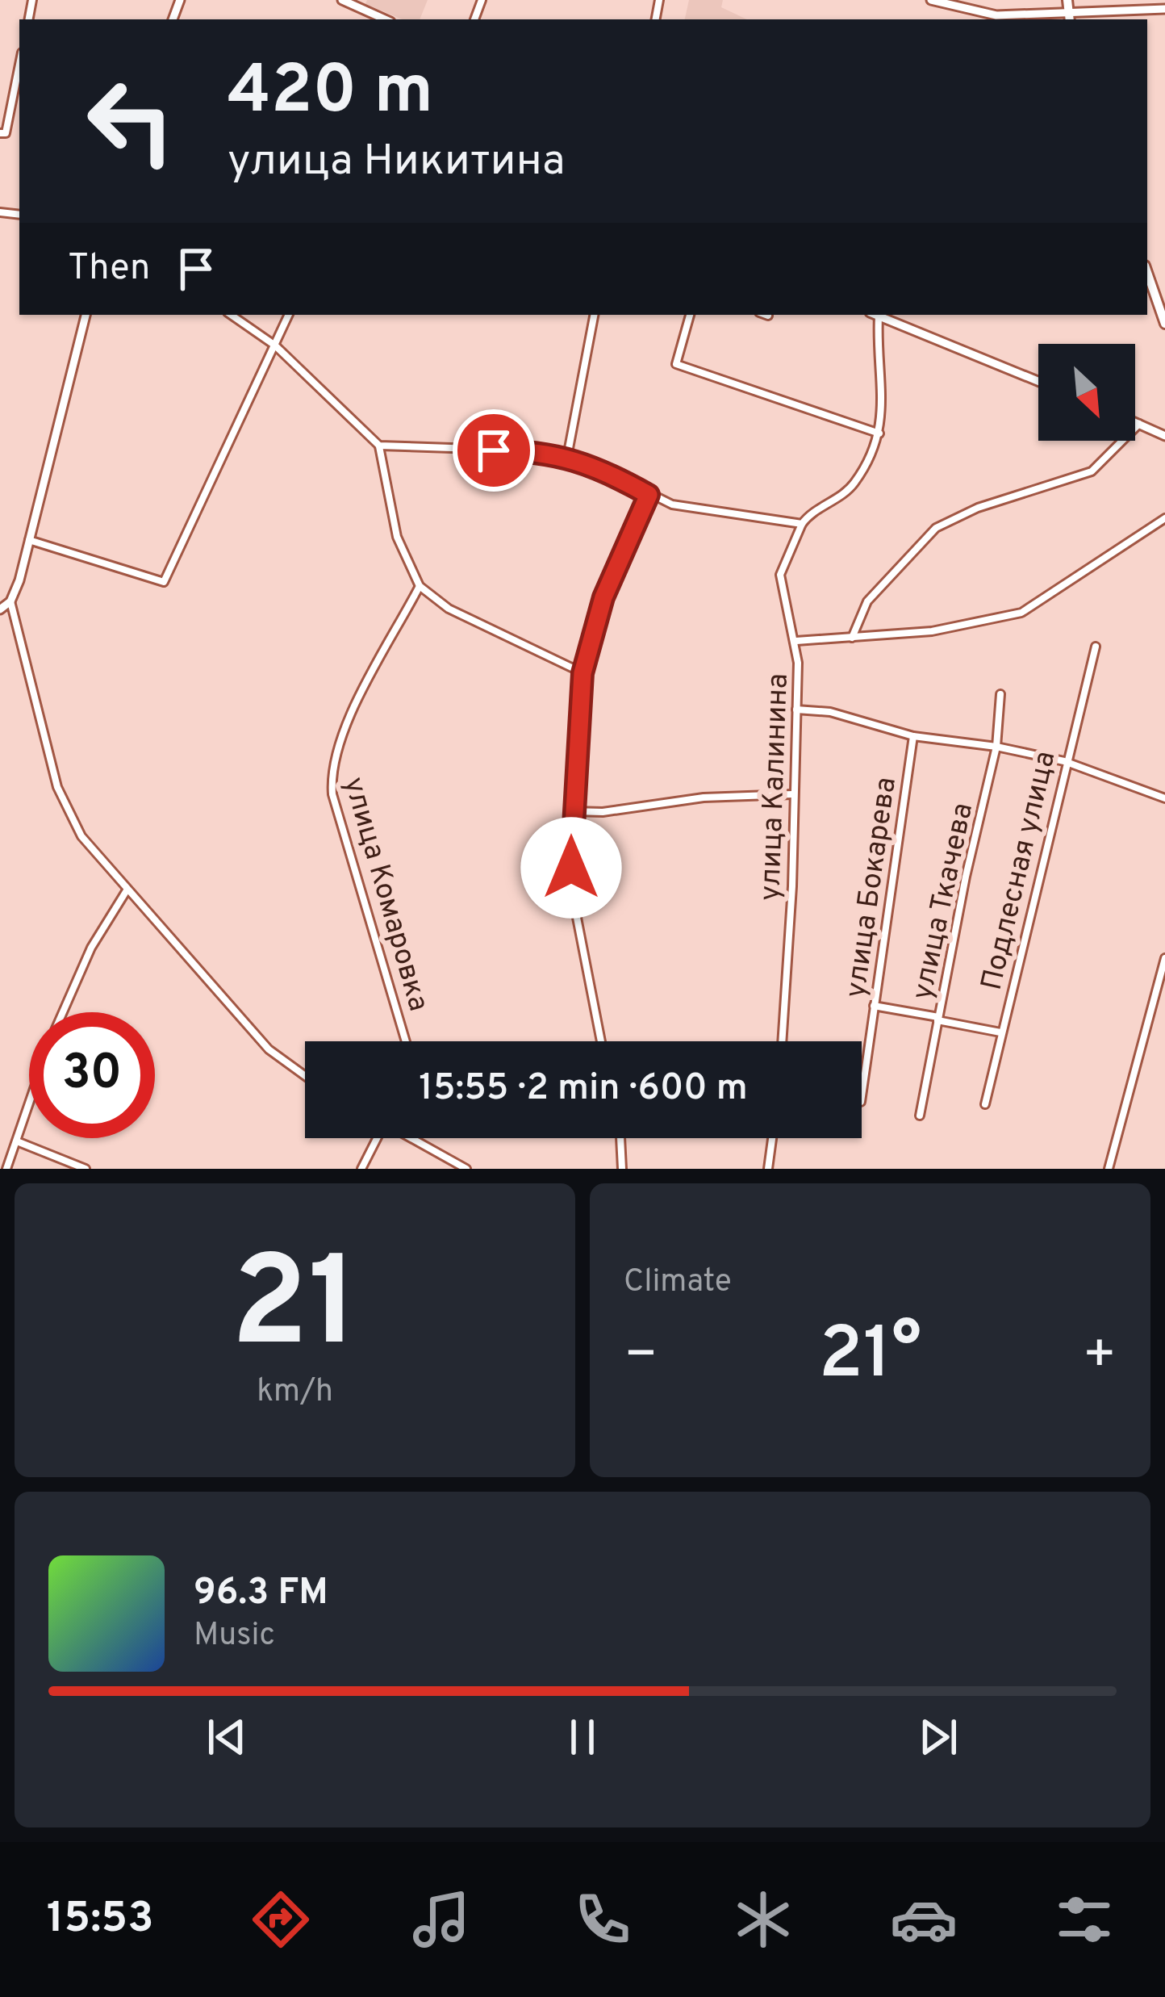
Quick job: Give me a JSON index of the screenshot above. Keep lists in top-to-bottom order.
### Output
{
  "streets": {
    "street": [
      "улица Калинина",
      "Подлесная улица",
      "улица Бокарева",
      "улица Комаровка",
      "улица Ткачева"
    ]
  },
  "north": "bottom right",
  "page": {
    "turn": ["420 m", "улица Никитина"],
    "then": "Then",
    "limit": "30",
    "trip": "15:55 · 2 min · 600 m",
    "tile": [
      ["21", "km/h"],
      "Climate"
    ],
    "heat": ["−", "21°", "+"],
    "song": ["96.3 FM", "Music"],
    "tabs": "15:53"
  }
}
